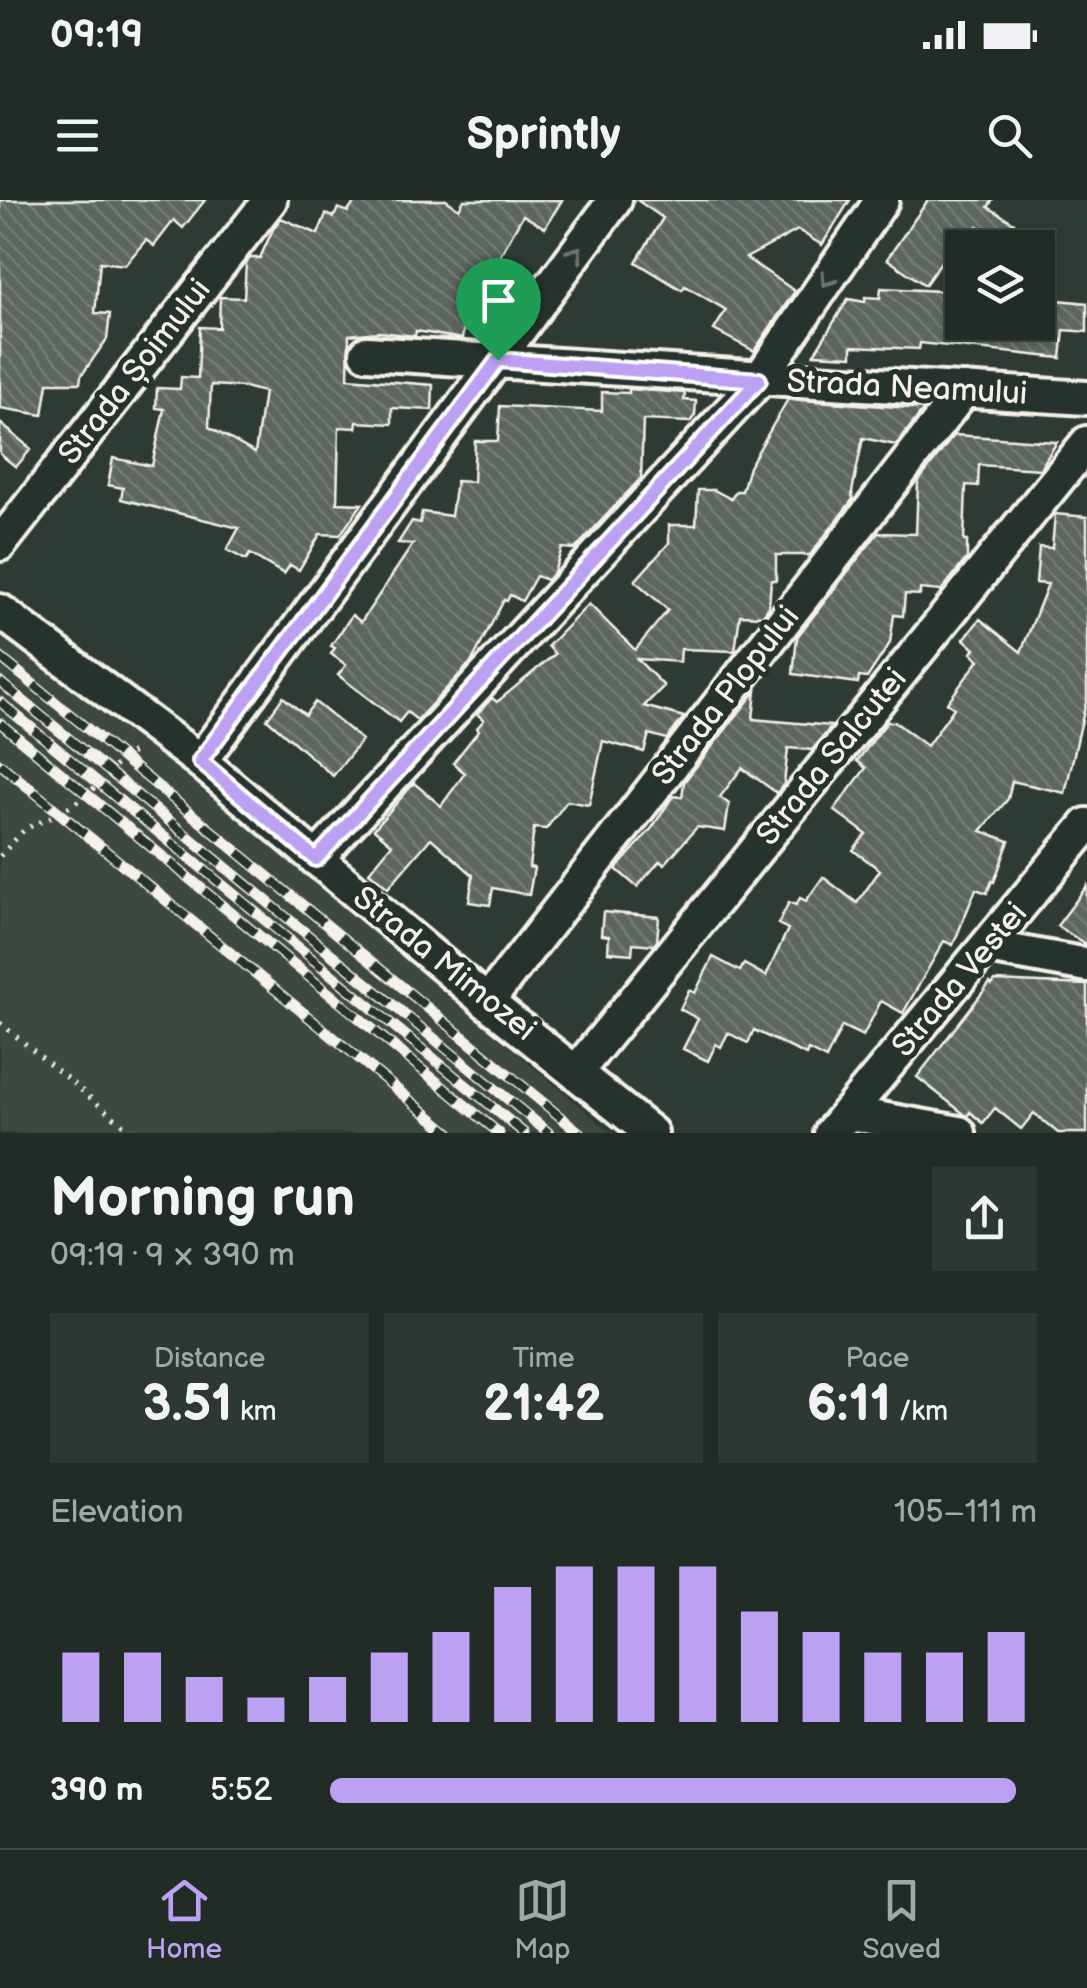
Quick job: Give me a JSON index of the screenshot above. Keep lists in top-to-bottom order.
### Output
{
  "streets": {
    "street": [
      "Strada Șoimului",
      "Strada Neamului",
      "Strada Plopului",
      "Strada Salcutei",
      "Strada Mimozei",
      "Strada Vestei"
    ]
  },
  "crossings": [
    ["Strada Neamului", "Strada Plopului"],
    ["Strada Plopului", "Strada Mimozei"],
    ["Strada Salcutei", "Strada Mimozei"]
  ],
  "page": {
    "status": "09:19",
    "header": "Sprintly",
    "heading": ["Morning run", "09:19 · 9 × 390 m"],
    "stats": [
      ["Distance", "3.51 km"],
      ["Time", "21:42"],
      ["Pace", "6:11 /km"]
    ],
    "chart": ["Elevation", "105–111 m"],
    "list": [
      {
        "name": "390 m",
        "note": "5:52"
      }
    ],
    "tabs": ["Home", "Map", "Saved"]
  }
}
